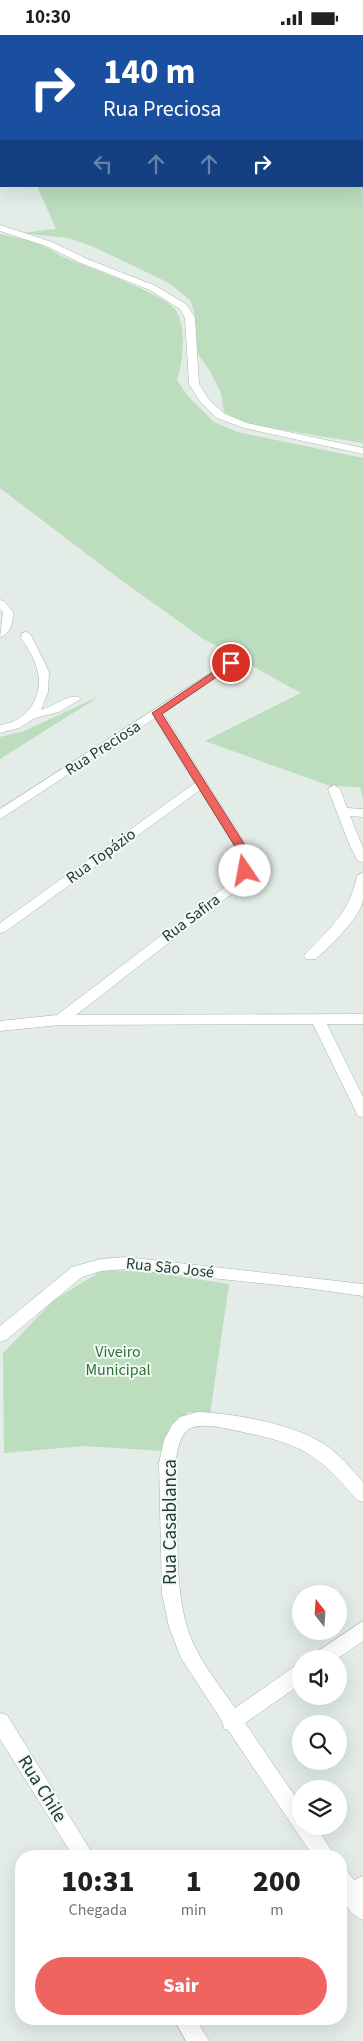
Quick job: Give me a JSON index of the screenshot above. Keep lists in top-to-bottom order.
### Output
{
  "streets": {
    "street": [
      "Rua Preciosa",
      "Rua Topázio",
      "Rua Safira",
      "Rua São José",
      "Rua Casablanca",
      "Rua Chile"
    ]
  },
  "crossings": [
    ["Rua Preciosa", "Rua Safira"],
    ["Rua Topázio", "Rua Safira"]
  ],
  "parks": ["Viveiro Municipal"],
  "north": "top",
  "page": {
    "status": "10:30",
    "turn": ["140 m", "Rua Preciosa"],
    "eta": [
      "10:31",
      "Chegada",
      "1",
      "min",
      "200",
      "m"
    ],
    "buttons": "Sair"
  }
}
